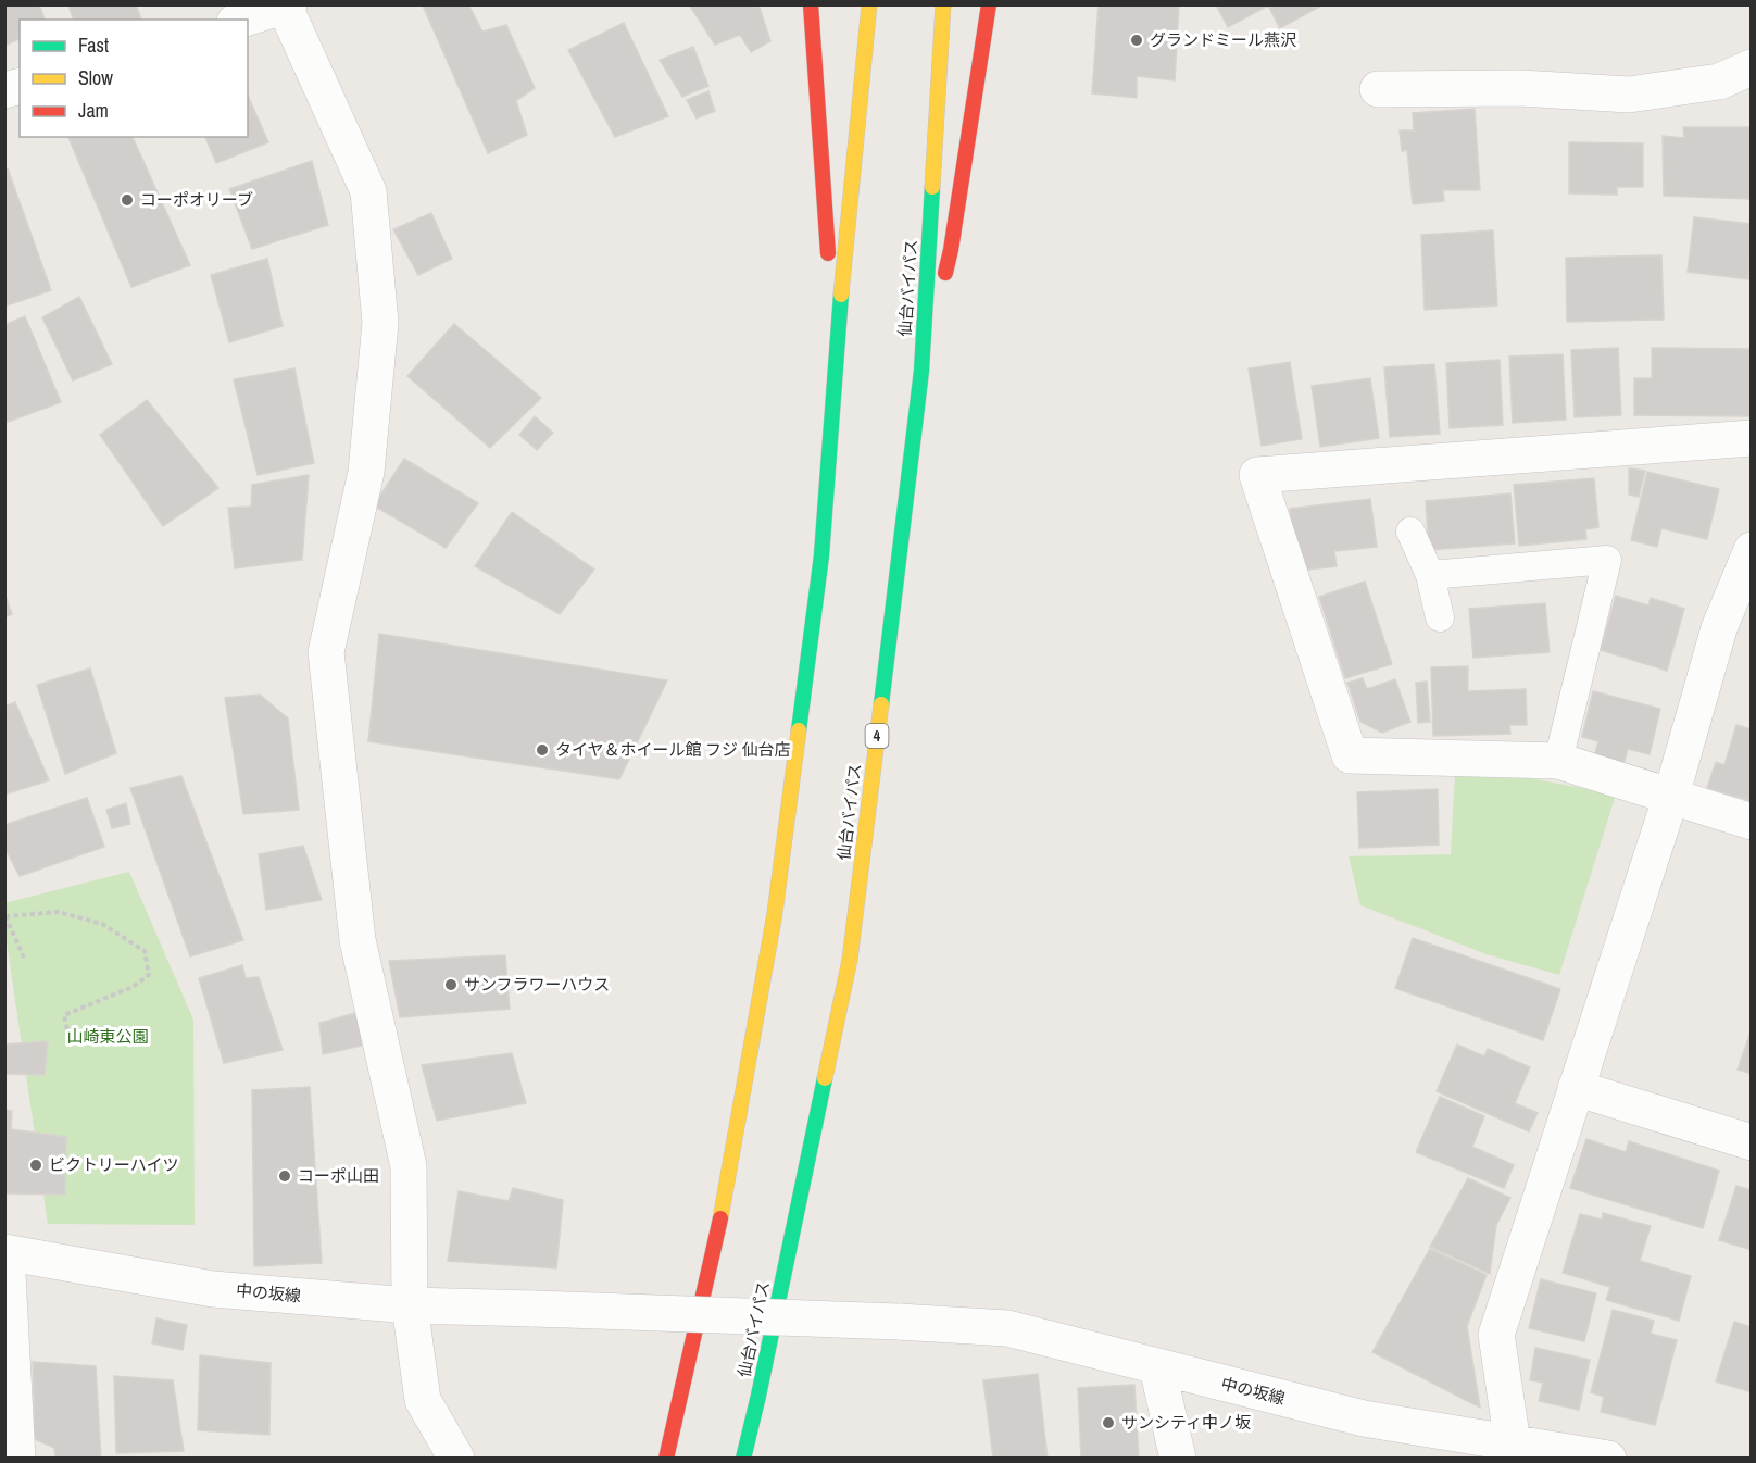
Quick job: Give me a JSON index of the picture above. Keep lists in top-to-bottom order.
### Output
{
  "streets": {
    "highway": ["仙台バイパス", "4"],
    "street": ["中の坂線"]
  },
  "parks": ["山崎東公園"],
  "places": [
    "グランドミール燕沢",
    "コーポオリーブ",
    "タイヤ＆ホイール館 フジ 仙台店",
    "サンフラワーハウス",
    "ビクトリーハイツ",
    "コーポ山田",
    "サンシティ中ノ坂"
  ],
  "legend": ["Fast", "Slow", "Jam"]
}
